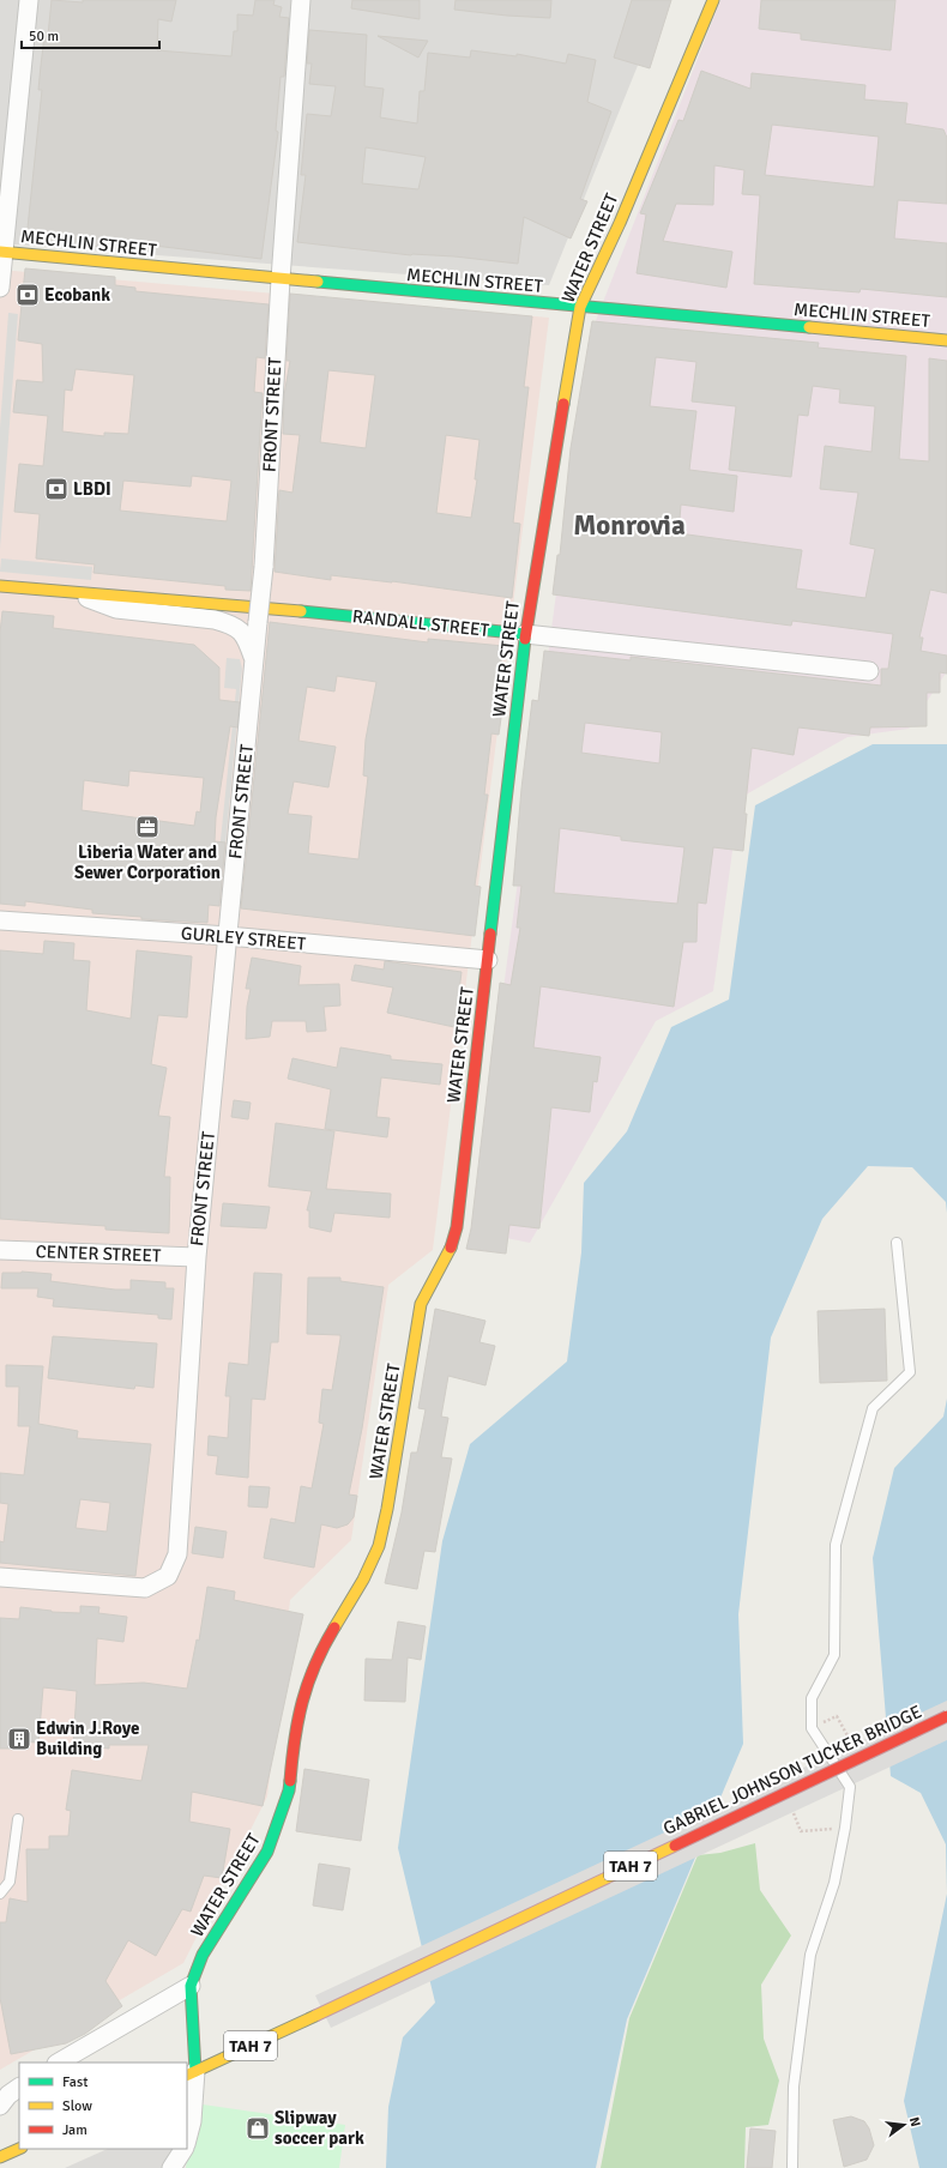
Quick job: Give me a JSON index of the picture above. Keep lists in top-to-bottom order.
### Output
{
  "streets": {
    "main road": [
      "MECHLIN STREET",
      "WATER STREET",
      "RANDALL STREET",
      "GABRIEL JOHNSON TUCKER BRIDGE",
      "TAH 7"
    ],
    "street": ["FRONT STREET", "GURLEY STREET", "CENTER STREET"]
  },
  "crossings": [
    ["MECHLIN STREET", "WATER STREET"],
    ["MECHLIN STREET", "FRONT STREET"],
    ["WATER STREET", "RANDALL STREET"],
    ["WATER STREET", "GURLEY STREET"],
    ["WATER STREET", "GABRIEL JOHNSON TUCKER BRIDGE"],
    ["FRONT STREET", "GURLEY STREET"],
    ["FRONT STREET", "CENTER STREET"]
  ],
  "districts": ["Monrovia"],
  "places": {
    "bank": ["Ecobank", "LBDI"],
    "office": ["Liberia Water and Sewer Corporation"],
    "building": ["Edwin J.Roye Building"],
    "shop": ["Slipway soccer park"]
  },
  "legend": ["Fast", "Slow", "Jam"],
  "scale_bar": "50 m",
  "north": "right"
}
